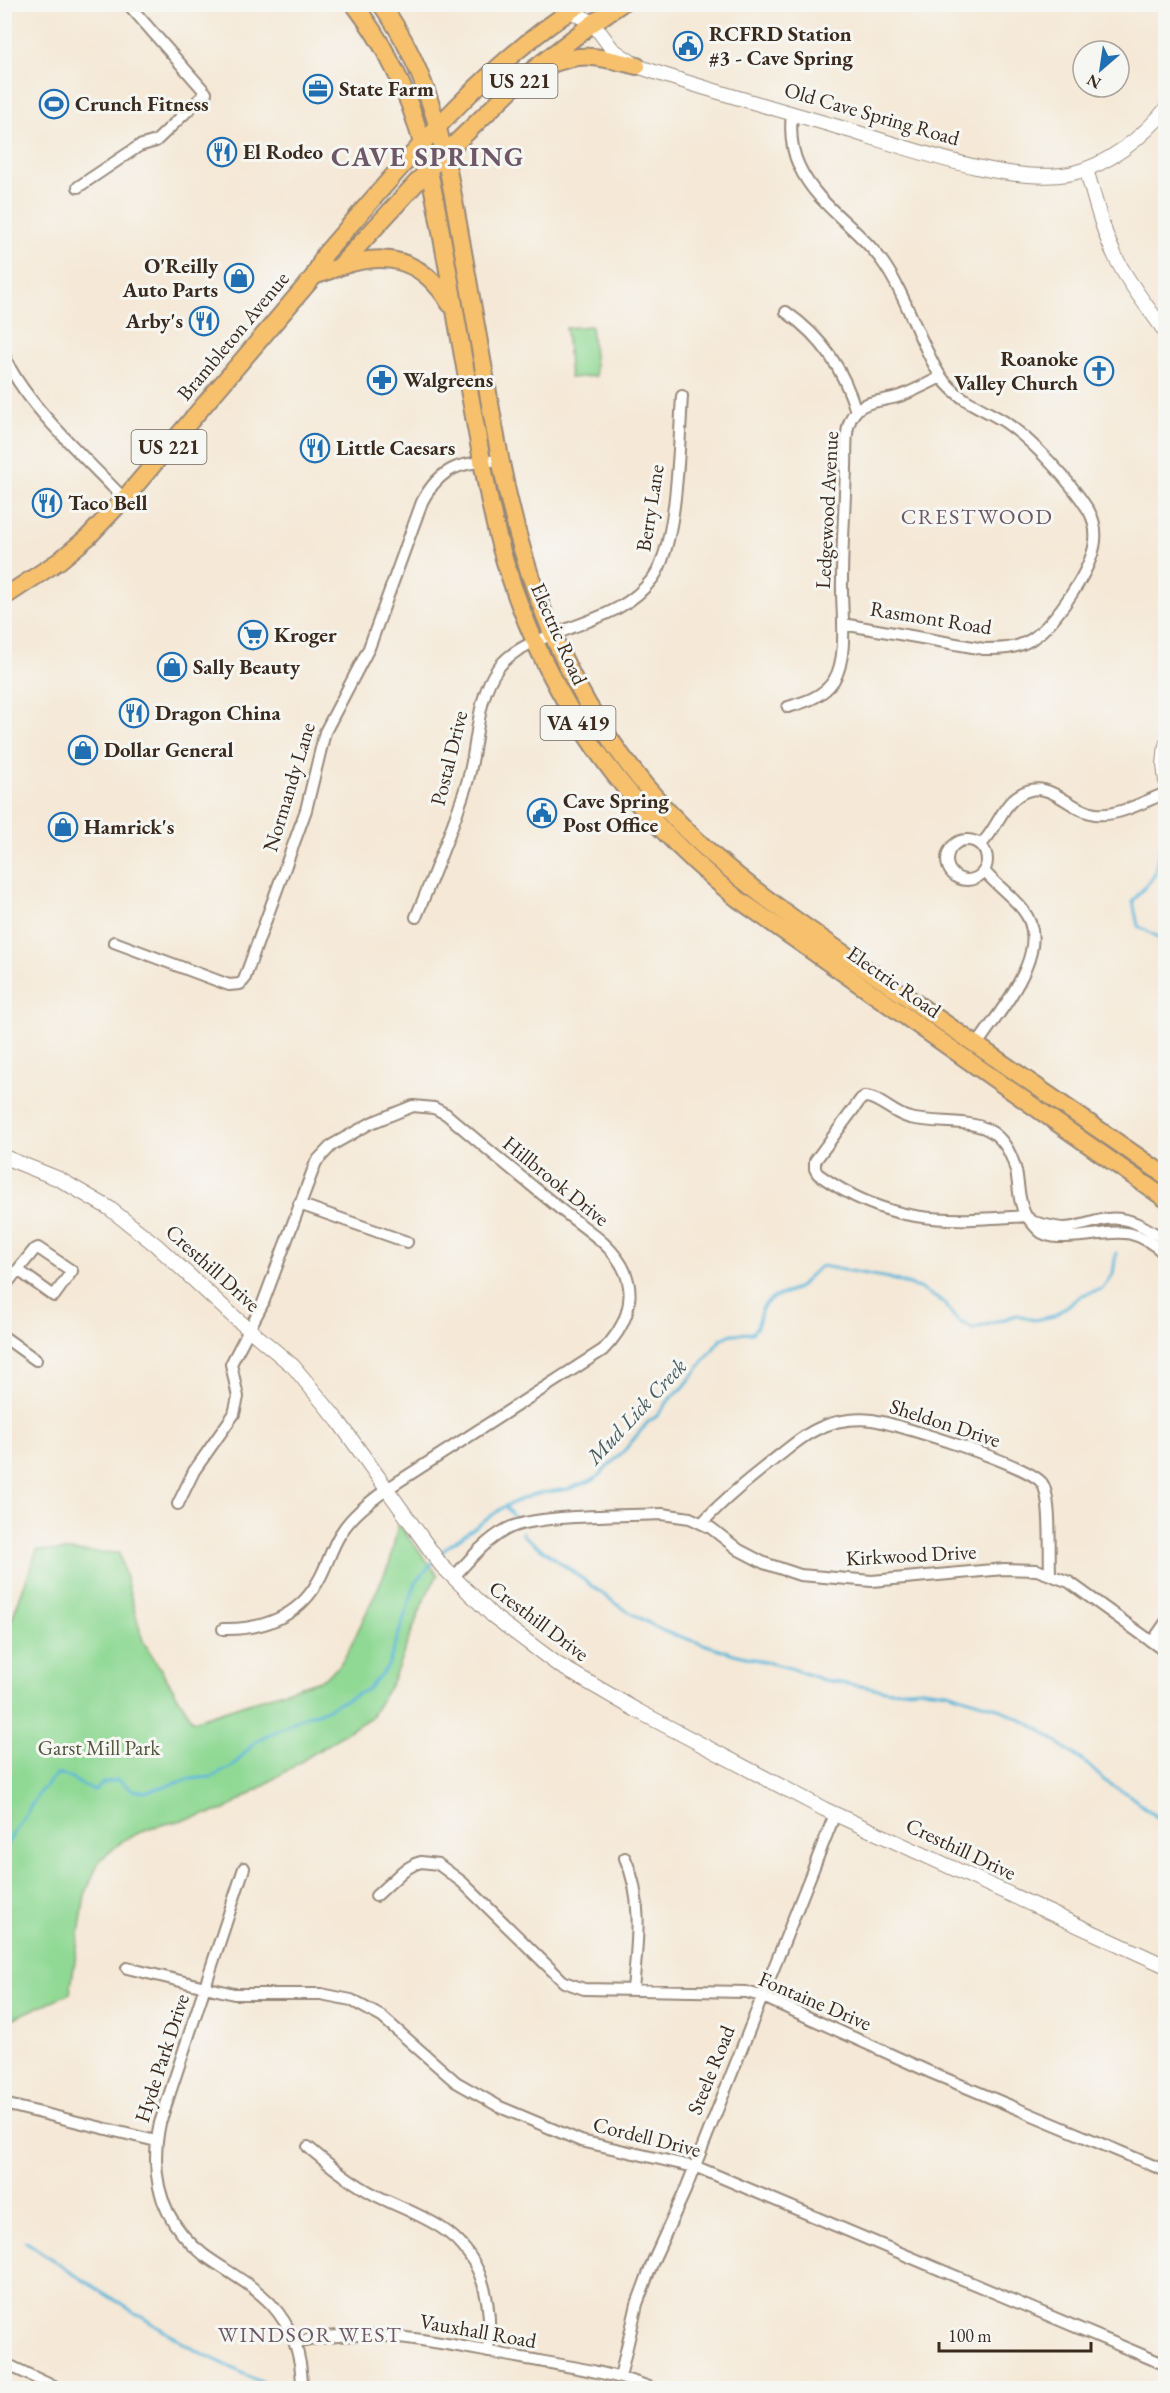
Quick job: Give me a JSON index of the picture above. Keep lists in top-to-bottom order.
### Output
{
  "streets": {
    "main road": [
      "US 221",
      "Brambleton Avenue",
      "Electric Road",
      "VA 419"
    ],
    "street": [
      "Old Cave Spring Road",
      "Berry Lane",
      "Ledgewood Avenue",
      "Rasmont Road",
      "Postal Drive",
      "Normandy Lane",
      "Hillbrook Drive",
      "Cresthill Drive",
      "Sheldon Drive",
      "Kirkwood Drive",
      "Fontaine Drive",
      "Hyde Park Drive",
      "Steele Road",
      "Cordell Drive",
      "Vauxhall Road"
    ]
  },
  "crossings": [
    ["Old Cave Spring Road", "Brambleton Avenue"],
    ["Old Cave Spring Road", "Rasmont Road"],
    ["Brambleton Avenue", "Electric Road"],
    ["Berry Lane", "Electric Road"],
    ["Berry Lane", "Postal Drive"],
    ["Ledgewood Avenue", "Rasmont Road"],
    ["Electric Road", "Postal Drive"],
    ["Electric Road", "Normandy Lane"],
    ["Hillbrook Drive", "Cresthill Drive"],
    ["Cresthill Drive", "Kirkwood Drive"],
    ["Cresthill Drive", "Steele Road"],
    ["Sheldon Drive", "Kirkwood Drive"],
    ["Fontaine Drive", "Steele Road"],
    ["Hyde Park Drive", "Cordell Drive"],
    ["Hyde Park Drive", "Vauxhall Road"],
    ["Steele Road", "Cordell Drive"],
    ["Steele Road", "Vauxhall Road"]
  ],
  "districts": ["CAVE SPRING", "CRESTWOOD", "WINDSOR WEST"],
  "water": ["Mud Lick Creek"],
  "parks": ["Garst Mill Park"],
  "places": {
    "public building": ["RCFRD Station #3 - Cave Spring", "Cave Spring Post Office"],
    "office": ["State Farm"],
    "sports": ["Crunch Fitness"],
    "restaurant": [
      "El Rodeo",
      "Arby's",
      "Little Caesars",
      "Taco Bell",
      "Dragon China"
    ],
    "shop": [
      "O'Reilly Auto Parts",
      "Sally Beauty",
      "Dollar General",
      "Hamrick's"
    ],
    "church": ["Roanoke Valley Church"],
    "pharmacy": ["Walgreens"],
    "supermarket": ["Kroger"]
  },
  "scale_bar": "100 m",
  "north": "bottom left"
}
